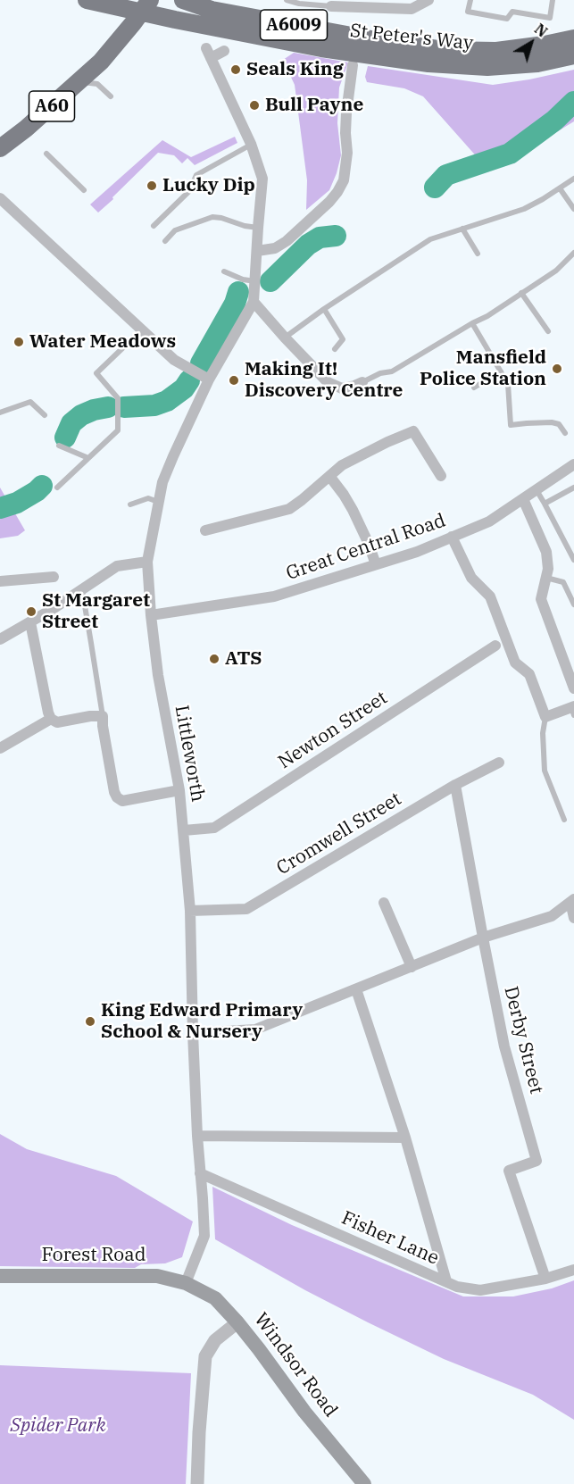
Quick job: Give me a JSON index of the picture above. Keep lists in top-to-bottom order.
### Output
{
  "streets": {
    "highway": ["A6009", "St Peter's Way", "A60"],
    "main road": ["Forest Road", "Windsor Road"],
    "street": [
      "Great Central Road",
      "Newton Street",
      "Littleworth",
      "Cromwell Street",
      "Derby Street",
      "Fisher Lane"
    ]
  },
  "crossings": [
    ["St Peter's Way", "A60"],
    ["Great Central Road", "Littleworth"],
    ["Newton Street", "Littleworth"],
    ["Littleworth", "Cromwell Street"],
    ["Littleworth", "Fisher Lane"],
    ["Littleworth", "Forest Road"],
    ["Littleworth", "Windsor Road"],
    ["Cromwell Street", "Derby Street"],
    ["Derby Street", "Fisher Lane"],
    ["Forest Road", "Windsor Road"]
  ],
  "parks": ["Spider Park"],
  "places": [
    "Seals King",
    "Bull Payne",
    "Lucky Dip",
    "Water Meadows",
    "Mansfield Police Station",
    "Making It! Discovery Centre",
    "St Margaret Street",
    "ATS",
    "King Edward Primary School & Nursery"
  ],
  "north": "top right"
}
